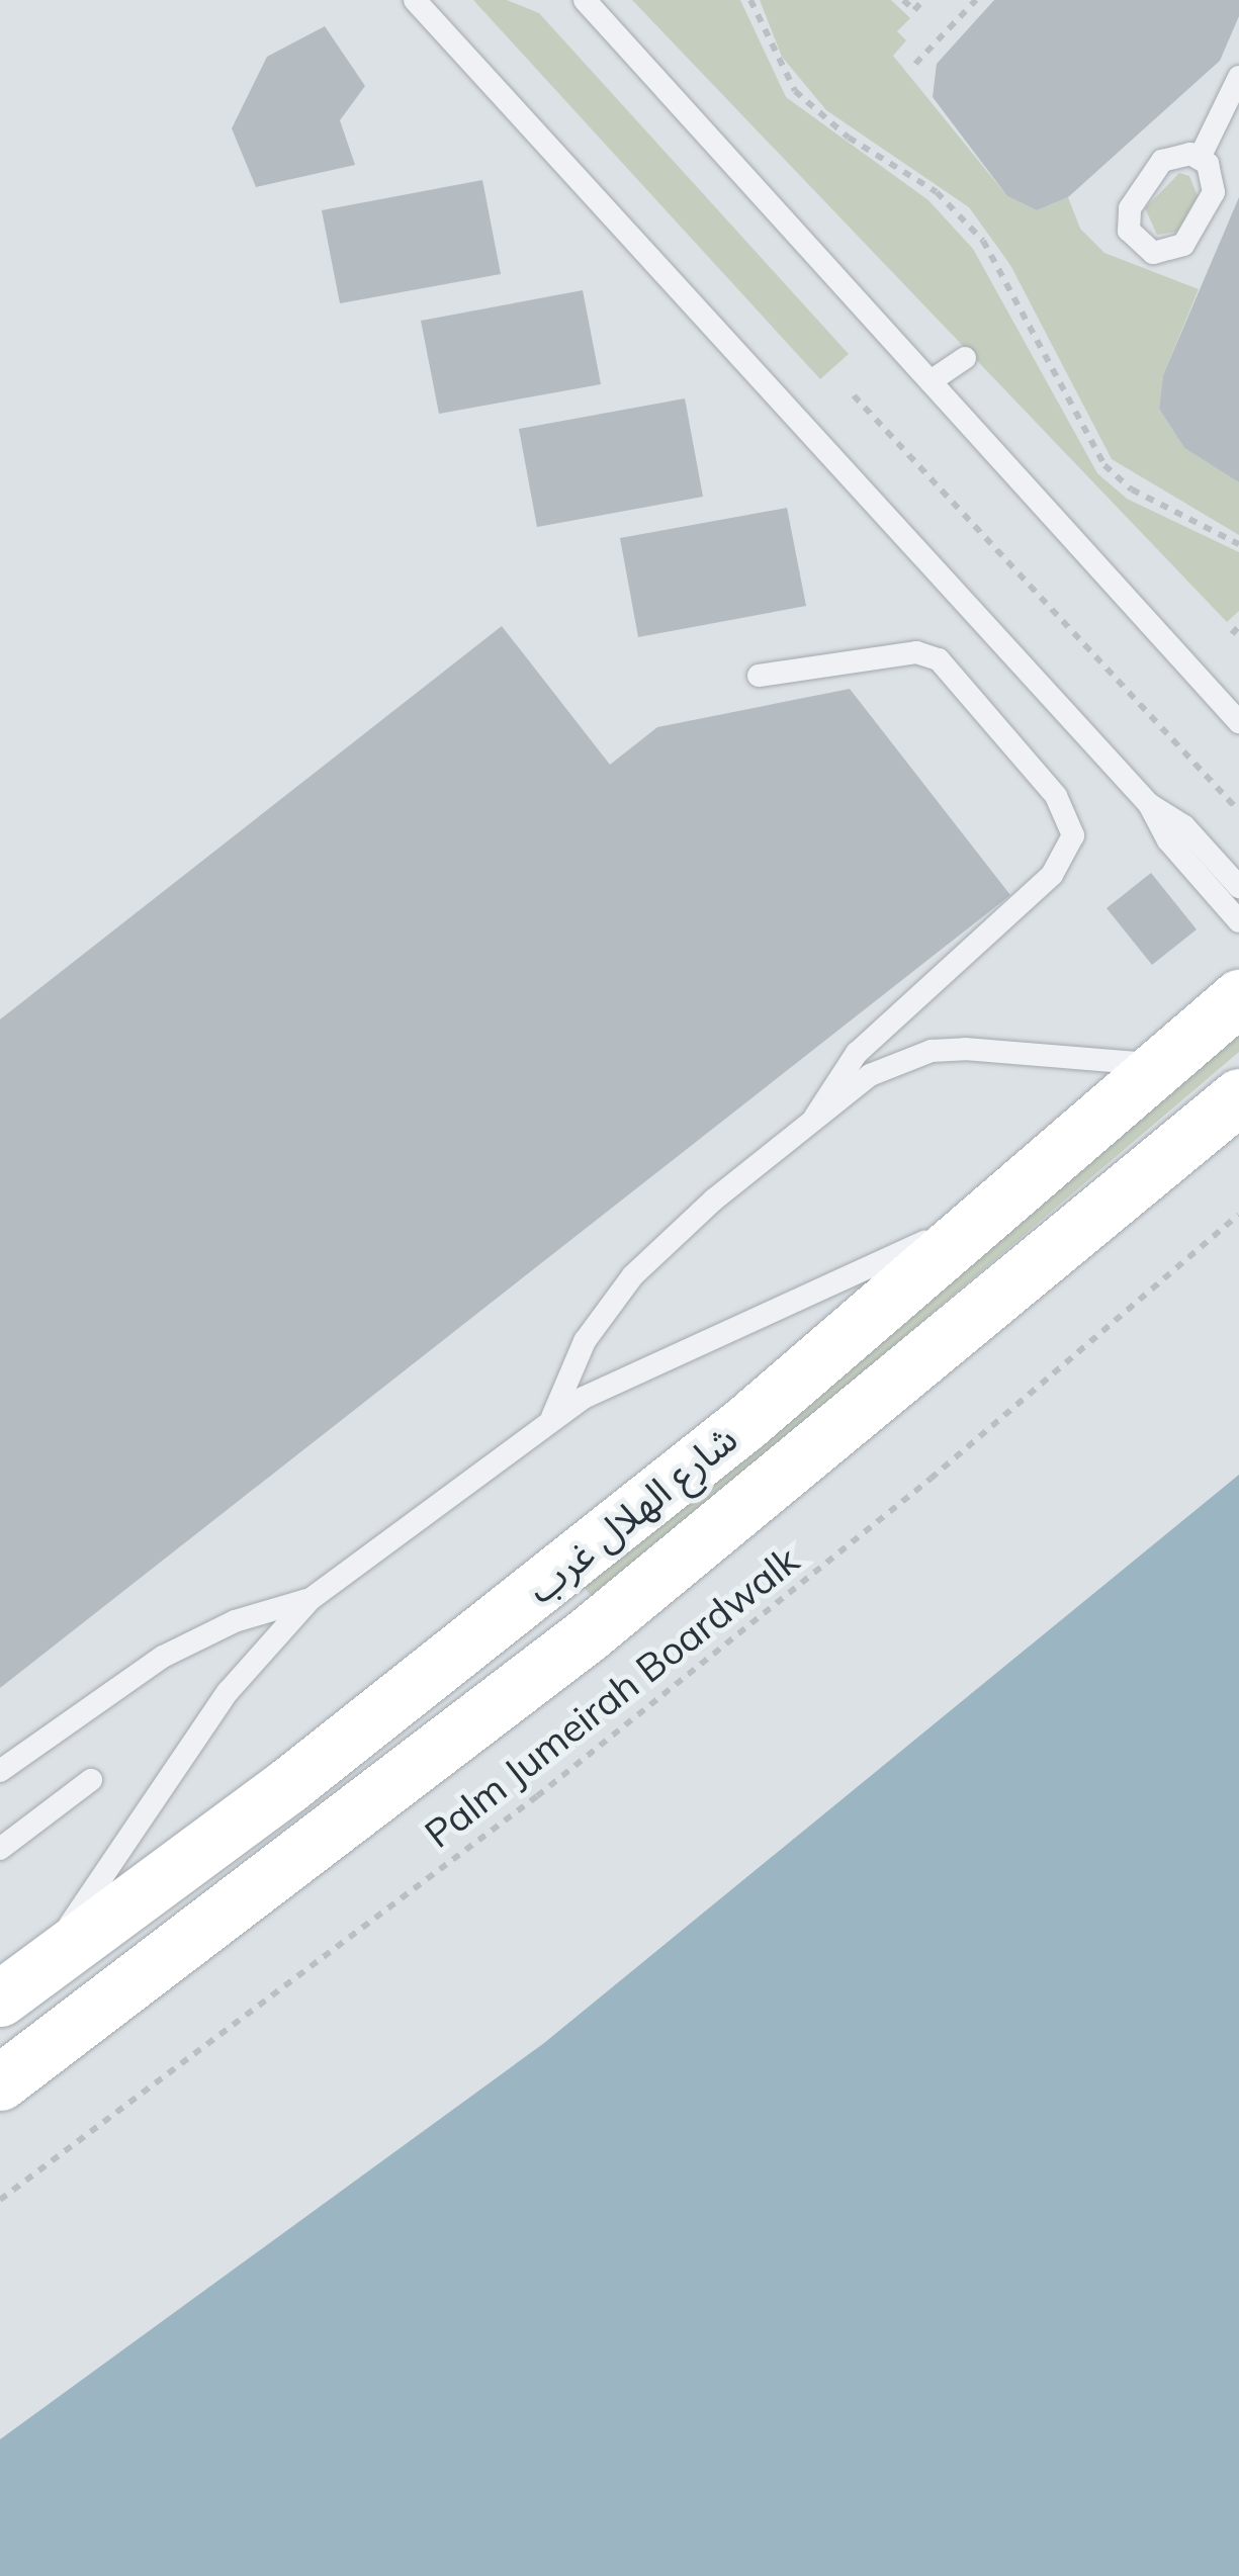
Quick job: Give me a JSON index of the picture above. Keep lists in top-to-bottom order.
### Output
{
  "streets": {
    "main road": ["شارع الهلال غرب"],
    "path": ["Palm Jumeirah Boardwalk"]
  }
}
